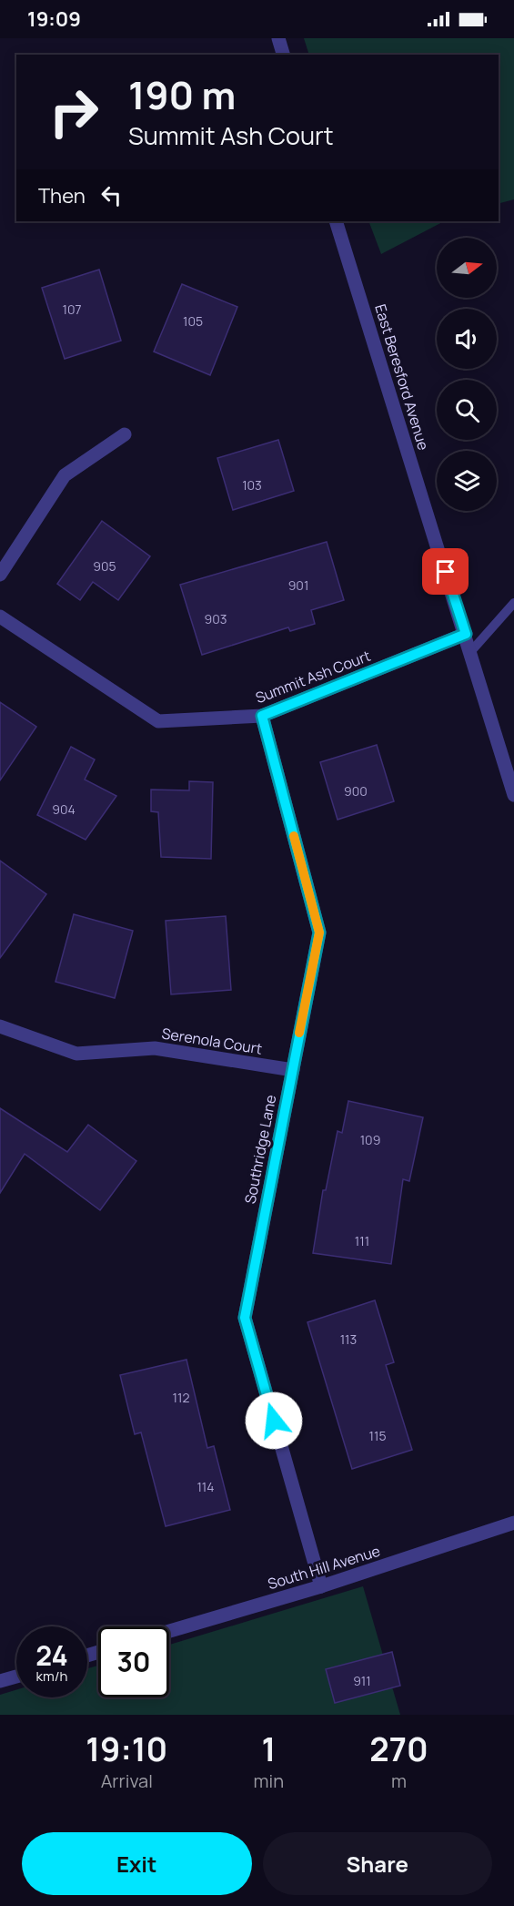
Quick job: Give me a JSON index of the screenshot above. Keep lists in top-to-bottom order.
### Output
{
  "streets": {
    "street": [
      "East Beresford Avenue",
      "Summit Ash Court",
      "Serenola Court",
      "Southridge Lane",
      "South Hill Avenue"
    ]
  },
  "crossings": [
    ["East Beresford Avenue", "Summit Ash Court"],
    ["Summit Ash Court", "Southridge Lane"],
    ["Serenola Court", "Southridge Lane"],
    ["Southridge Lane", "South Hill Avenue"]
  ],
  "house_numbers": [
    "107",
    "105",
    "103",
    "905",
    "901",
    "903",
    "900",
    "904",
    "109",
    "111",
    "113",
    "112",
    "115",
    "114",
    "911"
  ],
  "north": "right",
  "page": {
    "status": "19:09",
    "turn": ["190 m", "Summit Ash Court"],
    "then": "Then",
    "speed": "24 km/h",
    "limit": "30",
    "eta": [
      "19:10",
      "Arrival",
      "1",
      "min",
      "270",
      "m"
    ],
    "buttons": ["Exit", "Share"]
  }
}
